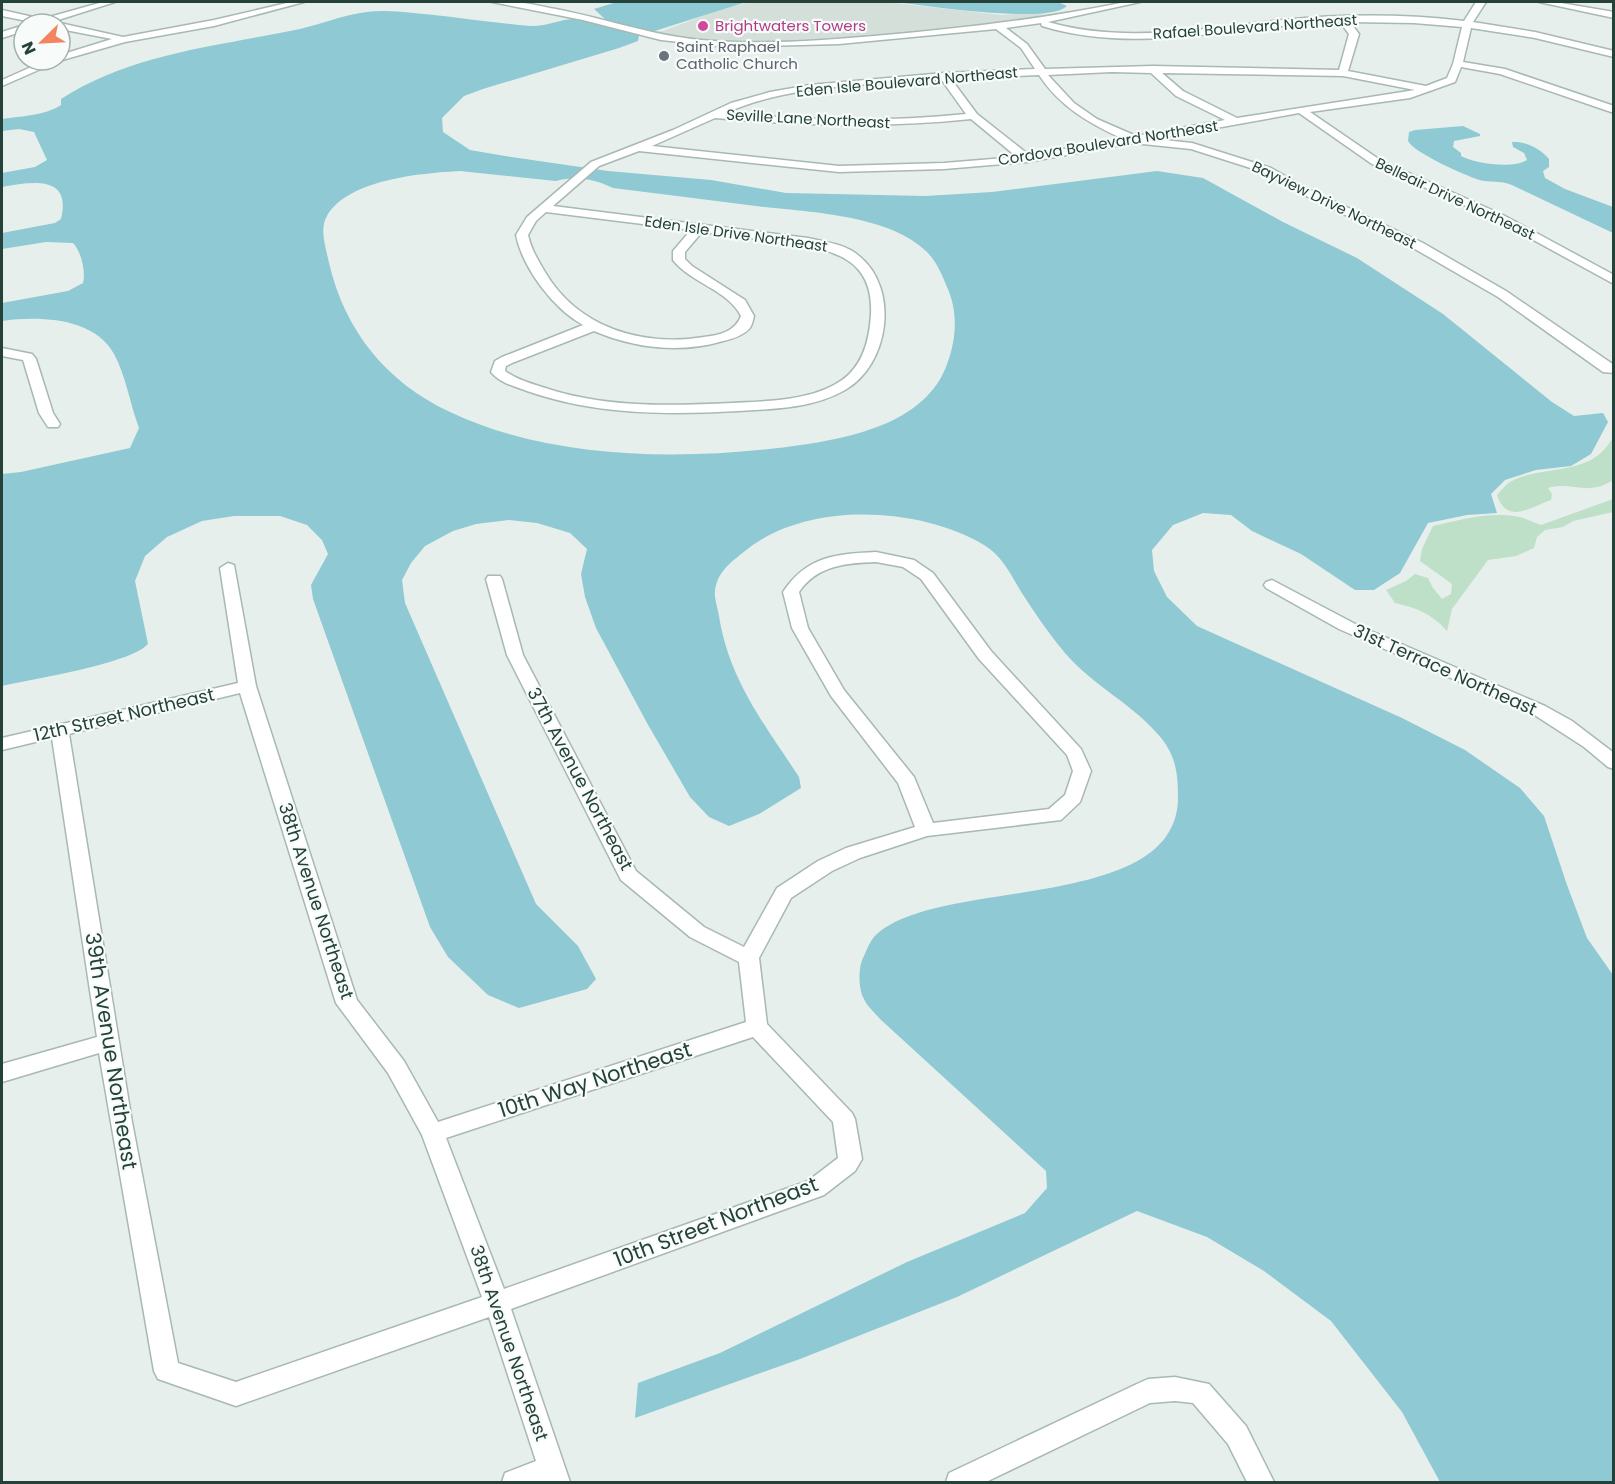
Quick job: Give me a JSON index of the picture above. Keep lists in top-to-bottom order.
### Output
{
  "streets": {
    "street": [
      "Rafael Boulevard Northeast",
      "Eden Isle Boulevard Northeast",
      "Seville Lane Northeast",
      "Cordova Boulevard Northeast",
      "Belleair Drive Northeast",
      "Bayview Drive Northeast",
      "Eden Isle Drive Northeast",
      "31st Terrace Northeast",
      "12th Street Northeast",
      "37th Avenue Northeast",
      "38th Avenue Northeast",
      "39th Avenue Northeast",
      "10th Way Northeast",
      "10th Street Northeast"
    ]
  },
  "crossings": [
    ["Rafael Boulevard Northeast", "Cordova Boulevard Northeast"],
    ["Eden Isle Boulevard Northeast", "Seville Lane Northeast"],
    ["Eden Isle Boulevard Northeast", "Cordova Boulevard Northeast"],
    ["Eden Isle Boulevard Northeast", "Bayview Drive Northeast"],
    ["Eden Isle Boulevard Northeast", "Eden Isle Drive Northeast"],
    ["Cordova Boulevard Northeast", "Belleair Drive Northeast"],
    ["Cordova Boulevard Northeast", "Bayview Drive Northeast"],
    ["12th Street Northeast", "38th Avenue Northeast"],
    ["12th Street Northeast", "39th Avenue Northeast"],
    ["38th Avenue Northeast", "10th Way Northeast"],
    ["38th Avenue Northeast", "10th Street Northeast"],
    ["39th Avenue Northeast", "10th Street Northeast"],
    ["10th Way Northeast", "10th Street Northeast"]
  ],
  "places": ["Brightwaters Towers", "Saint Raphael Catholic Church"],
  "north": "bottom left"
}
